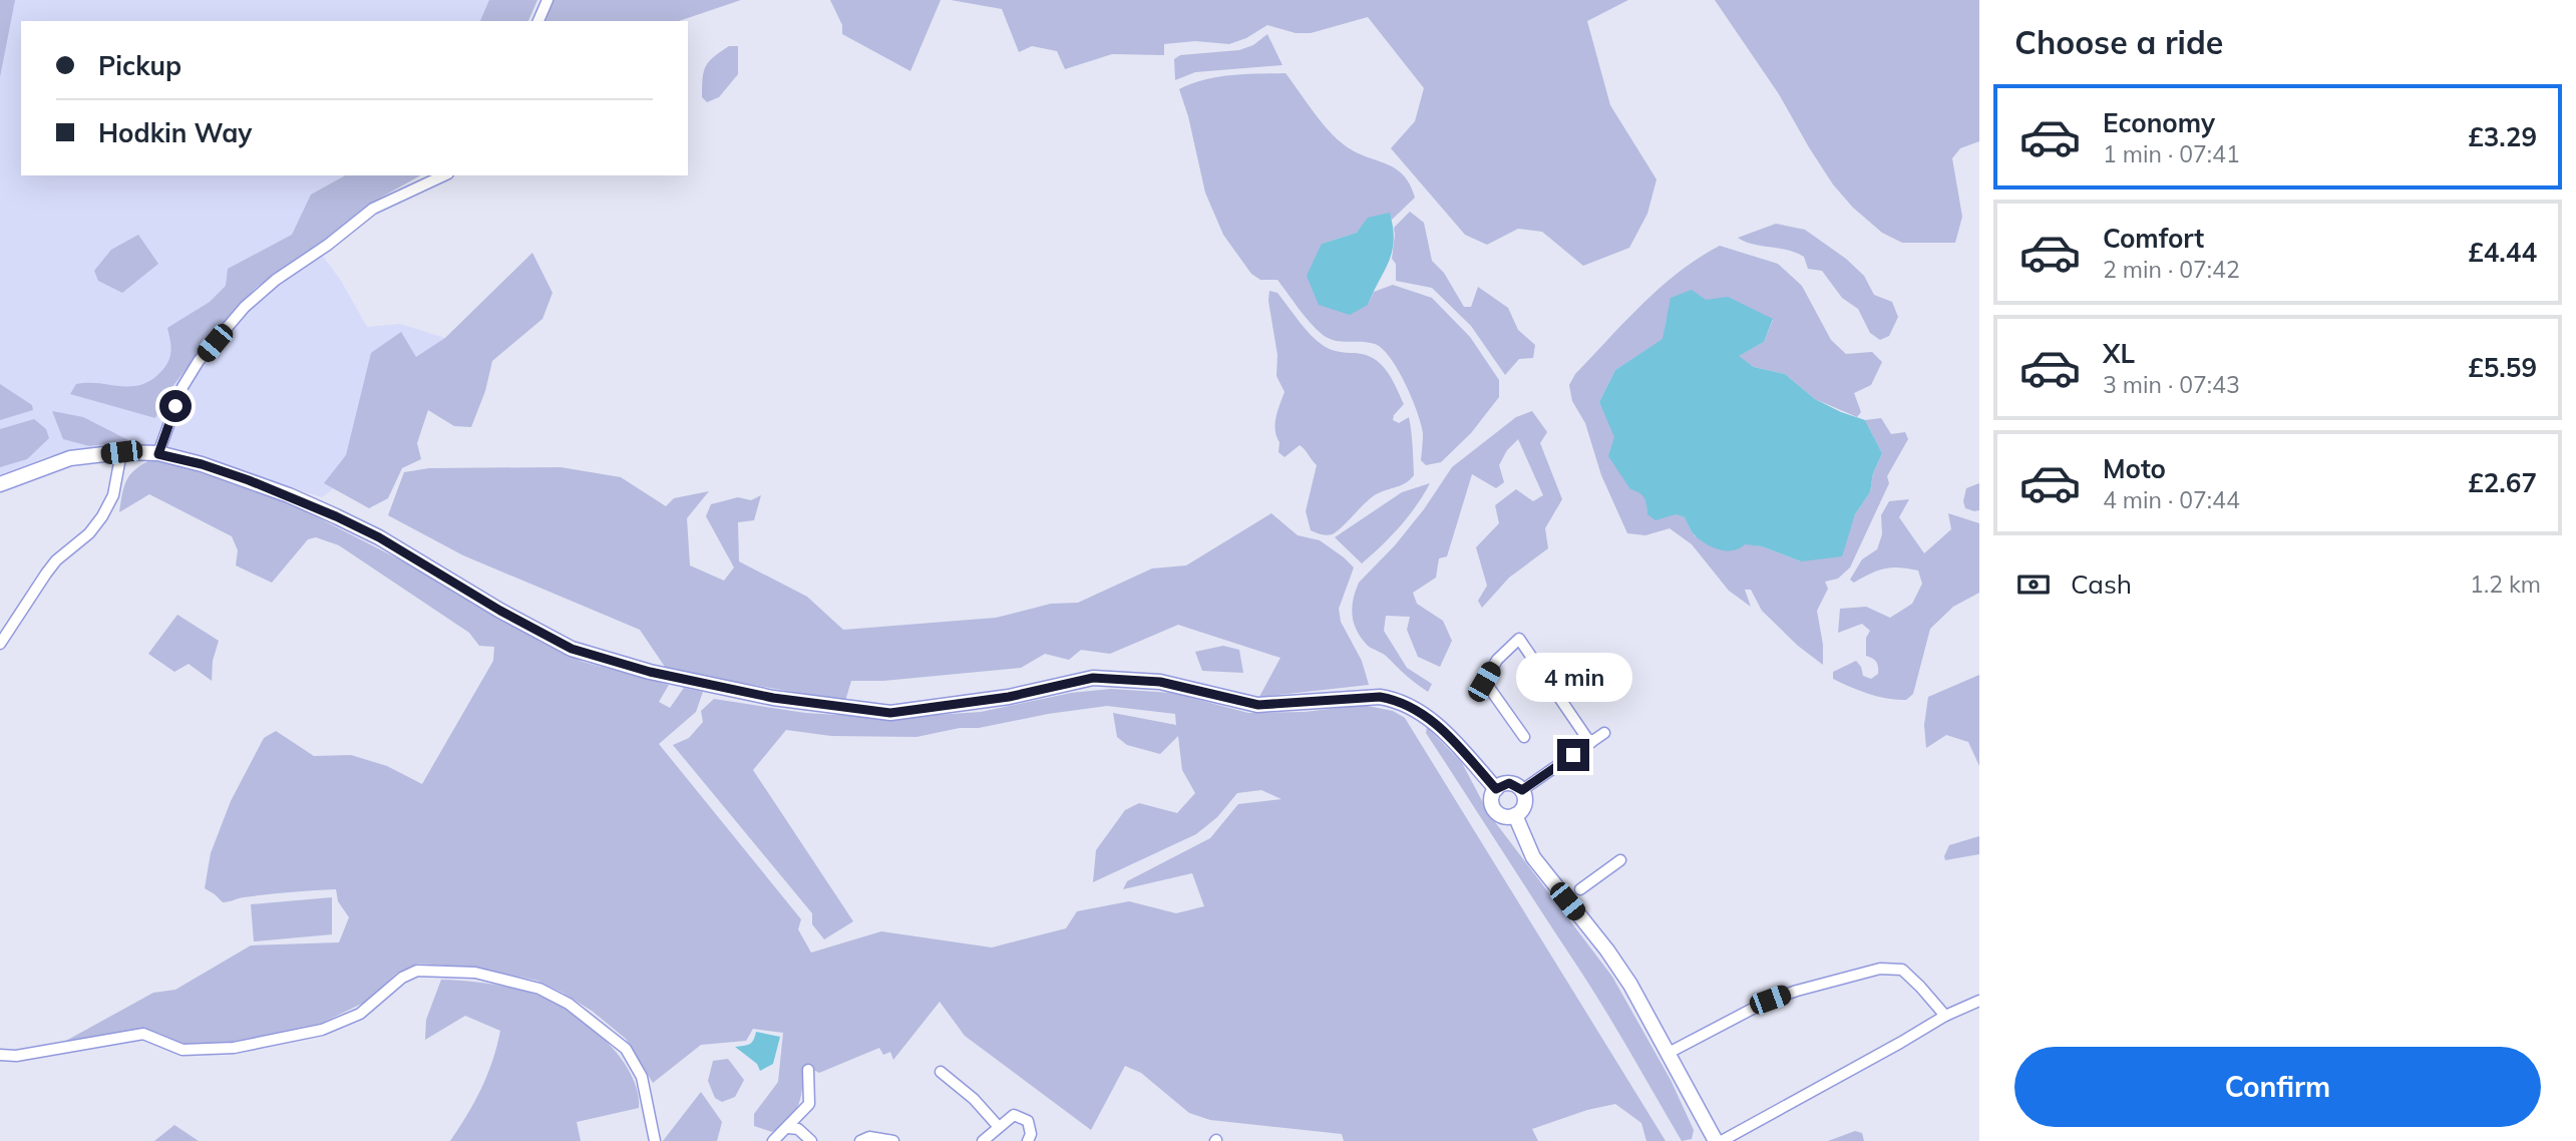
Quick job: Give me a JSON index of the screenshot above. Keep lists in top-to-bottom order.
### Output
{
  "page": {
    "heading": "Choose a ride",
    "banner": ["Pickup", "Hodkin Way"],
    "list": [
      {
        "name": "Economy",
        "note": "1 min · 07:41",
        "value": "£3.29"
      },
      {
        "name": "Comfort",
        "note": "2 min · 07:42",
        "value": "£4.44"
      },
      {
        "name": "XL",
        "note": "3 min · 07:43",
        "value": "£5.59"
      },
      {
        "name": "Moto",
        "note": "4 min · 07:44",
        "value": "£2.67"
      }
    ],
    "pay": ["Cash", "1.2 km"],
    "bubble": "4 min",
    "buttons": "Confirm"
  }
}
